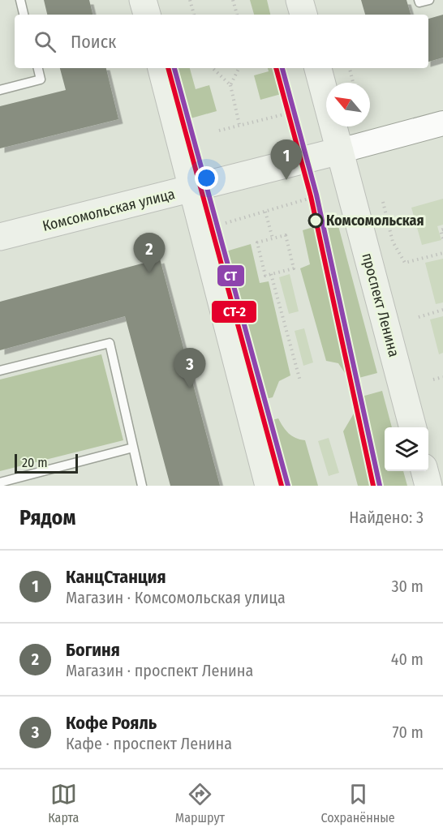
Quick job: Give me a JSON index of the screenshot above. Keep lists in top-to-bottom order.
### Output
{
  "streets": {
    "main road": ["Комсомольская улица", "проспект Ленина"]
  },
  "crossings": [
    ["Комсомольская улица", "проспект Ленина"]
  ],
  "places": ["Комсомольская"],
  "lines": ["transit line СТ", "transit line СТ-2"],
  "scale_bar": "20 m",
  "north": "top left",
  "page": {
    "search": "Поиск",
    "pins": ["1", "2", "3"],
    "scale": "20 m",
    "heading": ["Рядом", "Найдено: 3"],
    "list": [
      {
        "mark": "1",
        "name": "КанцСтанция",
        "note": "Магазин · Комсомольская улица",
        "value": "30 m"
      },
      {
        "mark": "2",
        "name": "Богиня",
        "note": "Магазин · проспект Ленина",
        "value": "40 m"
      },
      {
        "mark": "3",
        "name": "Кофе Рояль",
        "note": "Кафе · проспект Ленина",
        "value": "70 m"
      }
    ],
    "nav": ["Карта", "Маршрут", "Сохранённые"]
  }
}
